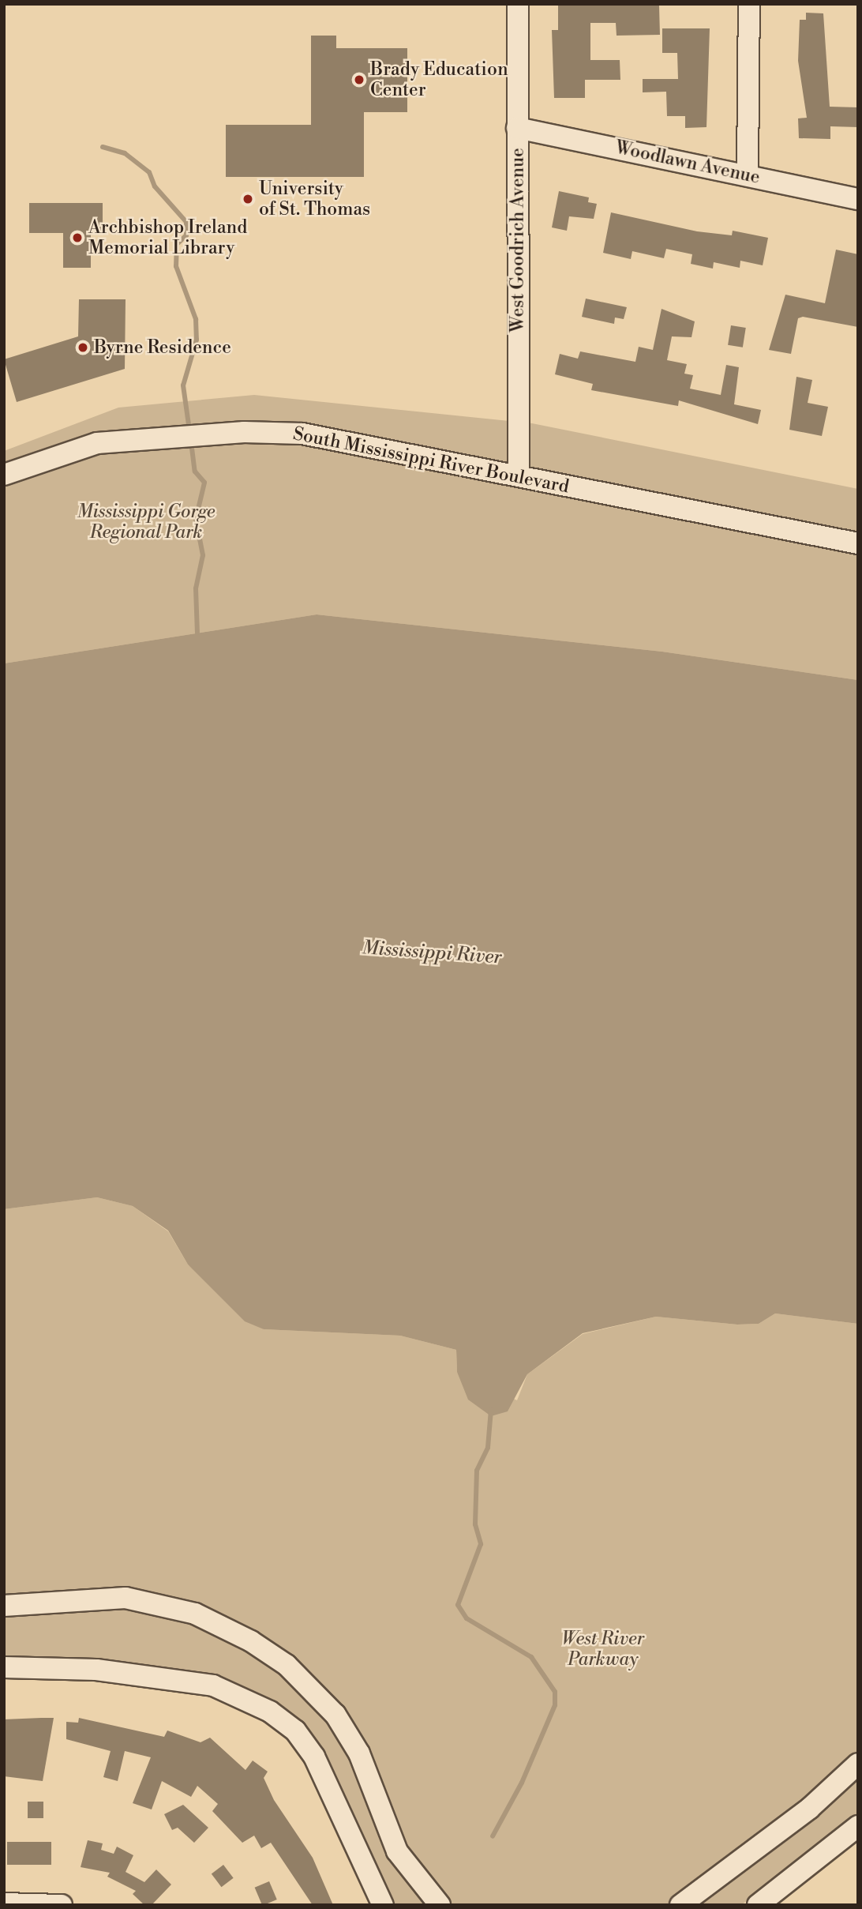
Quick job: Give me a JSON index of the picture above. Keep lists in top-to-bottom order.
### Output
{
  "streets": {
    "street": ["Woodlawn Avenue", "West Goodrich Avenue", "South Mississippi River Boulevard"]
  },
  "crossings": [
    ["Woodlawn Avenue", "West Goodrich Avenue"],
    ["West Goodrich Avenue", "South Mississippi River Boulevard"]
  ],
  "water": ["Mississippi River"],
  "parks": ["Mississippi Gorge Regional Park", "West River Parkway"],
  "places": [
    "Brady Education Center",
    "University of St. Thomas",
    "Archbishop Ireland Memorial Library",
    "Byrne Residence"
  ]
}
